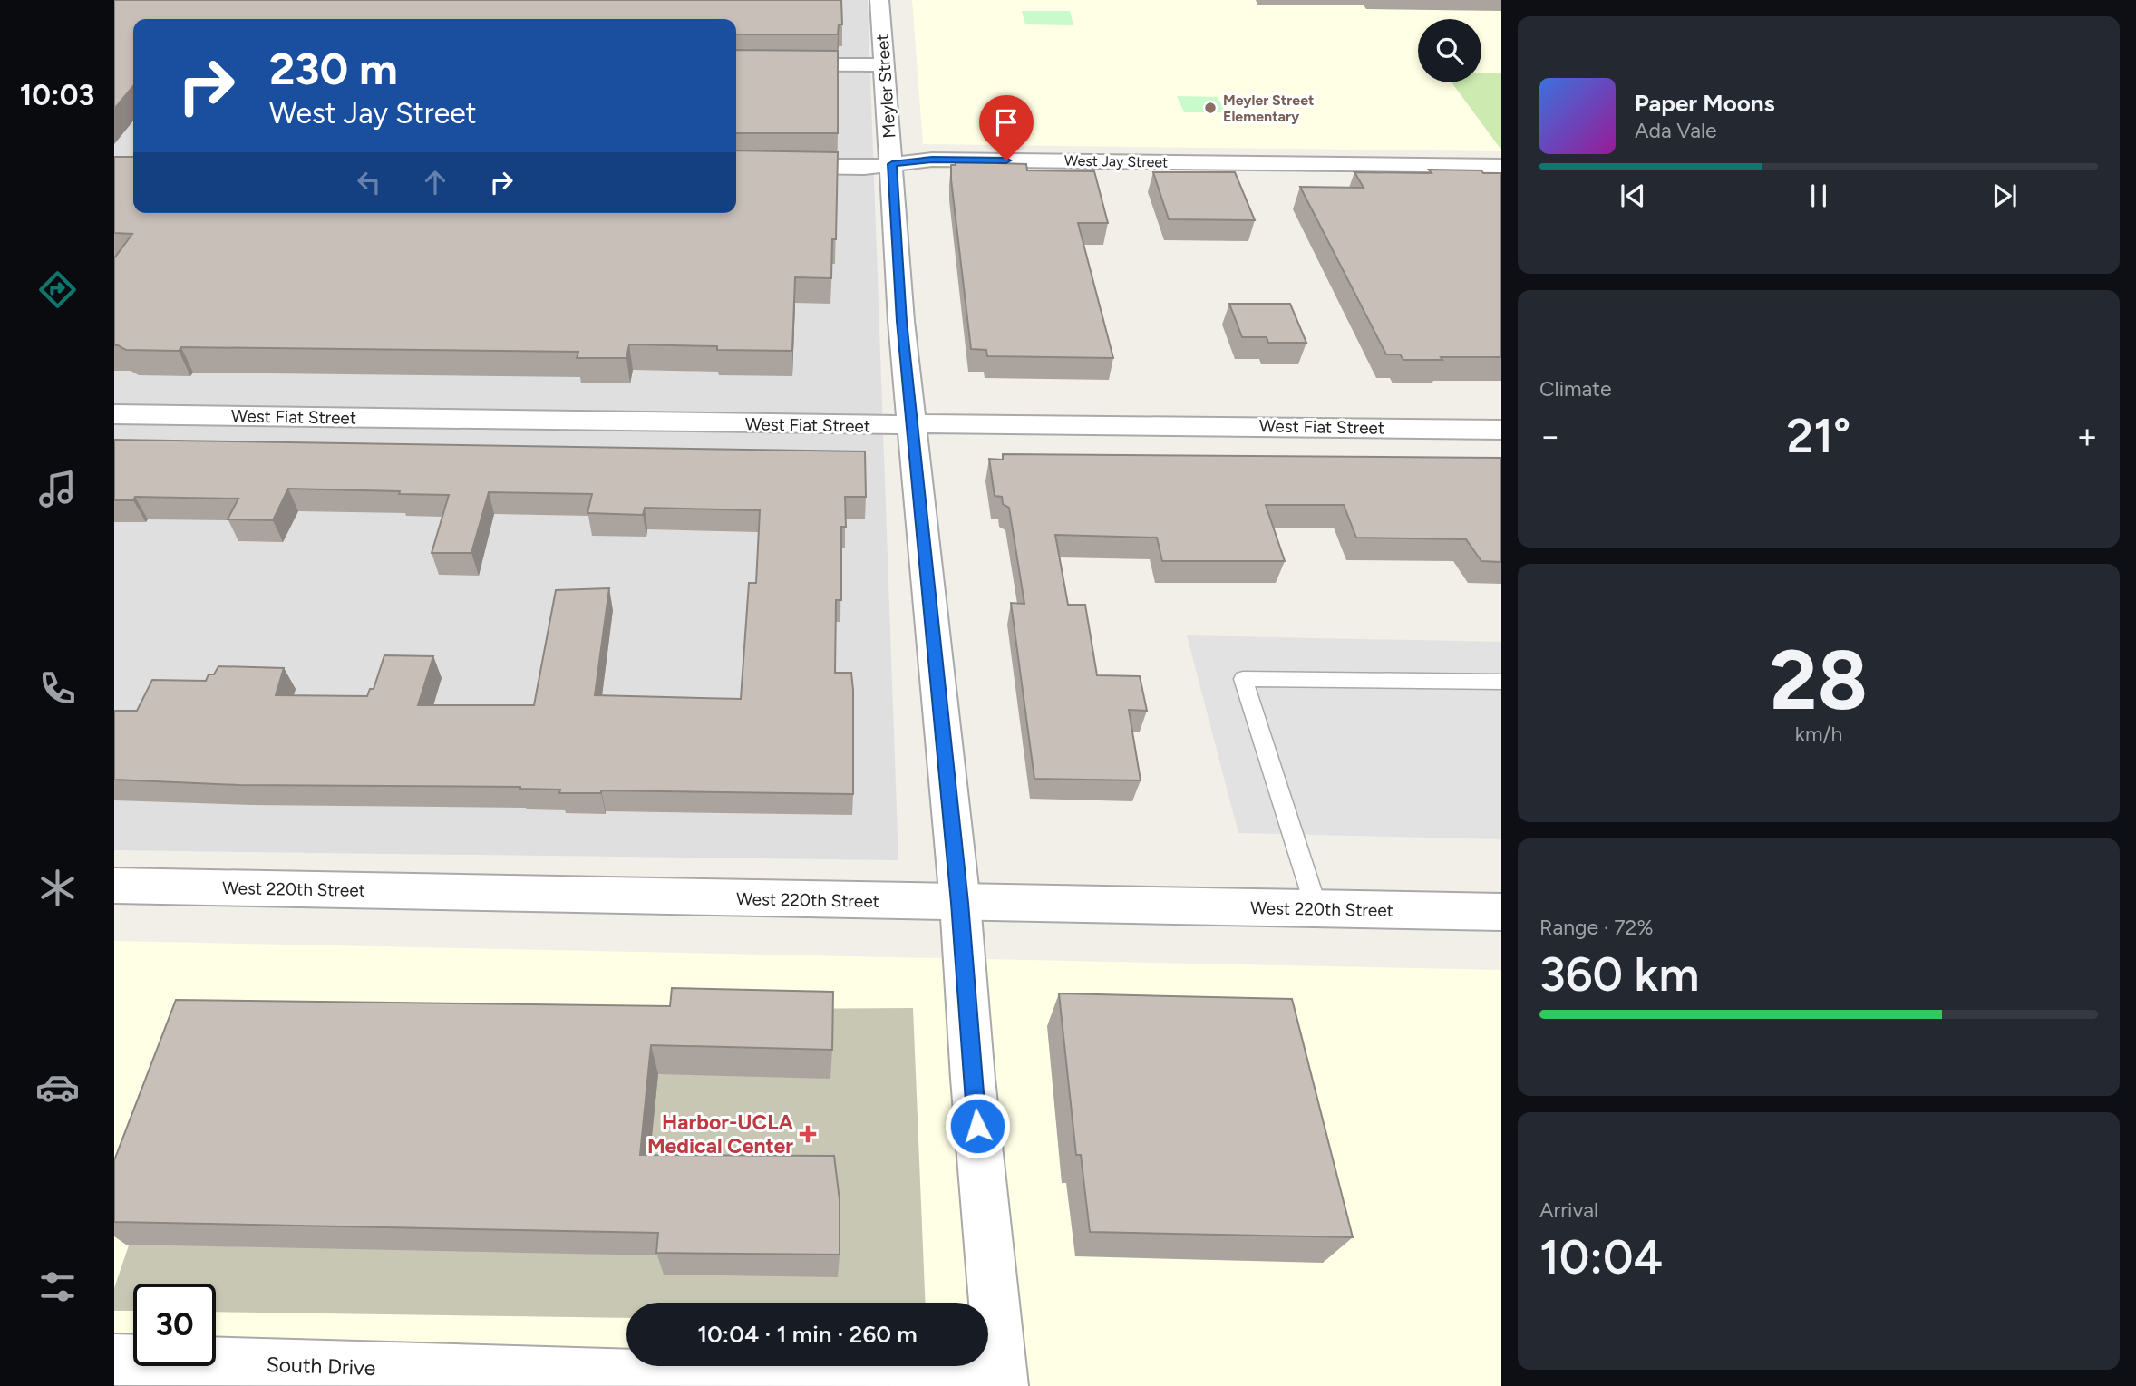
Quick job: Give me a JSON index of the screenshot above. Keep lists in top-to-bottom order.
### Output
{
  "streets": {
    "street": [
      "Meyler Street",
      "West Jay Street",
      "West Fiat Street",
      "West 220th Street",
      "South Drive"
    ]
  },
  "crossings": [
    ["Meyler Street", "West Jay Street"],
    ["Meyler Street", "West Fiat Street"],
    ["Meyler Street", "West 220th Street"]
  ],
  "places": {
    "other": ["Meyler Street Elementary"],
    "health": ["Harbor-UCLA Medical Center"]
  },
  "page": {
    "tabs": "10:03",
    "turn": ["230 m", "West Jay Street"],
    "song": ["Paper Moons", "Ada Vale"],
    "tile": [
      "Climate",
      ["28", "km/h"],
      ["Range · 72%", "360 km"],
      ["Arrival", "10:04"]
    ],
    "heat": ["−", "21°", "+"],
    "limit": "30",
    "trip": "10:04 · 1 min · 260 m"
  }
}
